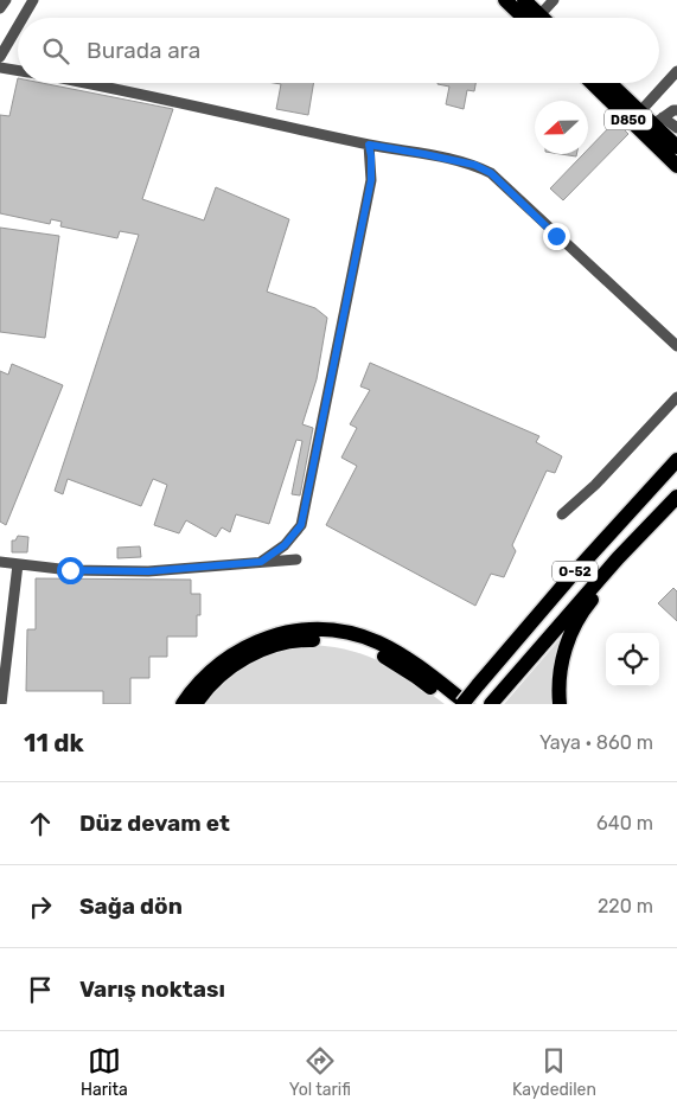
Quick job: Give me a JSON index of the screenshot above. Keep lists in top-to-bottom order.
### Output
{
  "streets": {
    "highway": ["D850", "O-52"]
  },
  "north": "left",
  "page": {
    "search": "Burada ara",
    "heading": ["11 dk", "Yaya · 860 m"],
    "list": [
      ["Düz devam et", "640 m"],
      ["Sağa dön", "220 m"],
      "Varış noktası"
    ],
    "nav": ["Harita", "Yol tarifi", "Kaydedilen"]
  }
}
